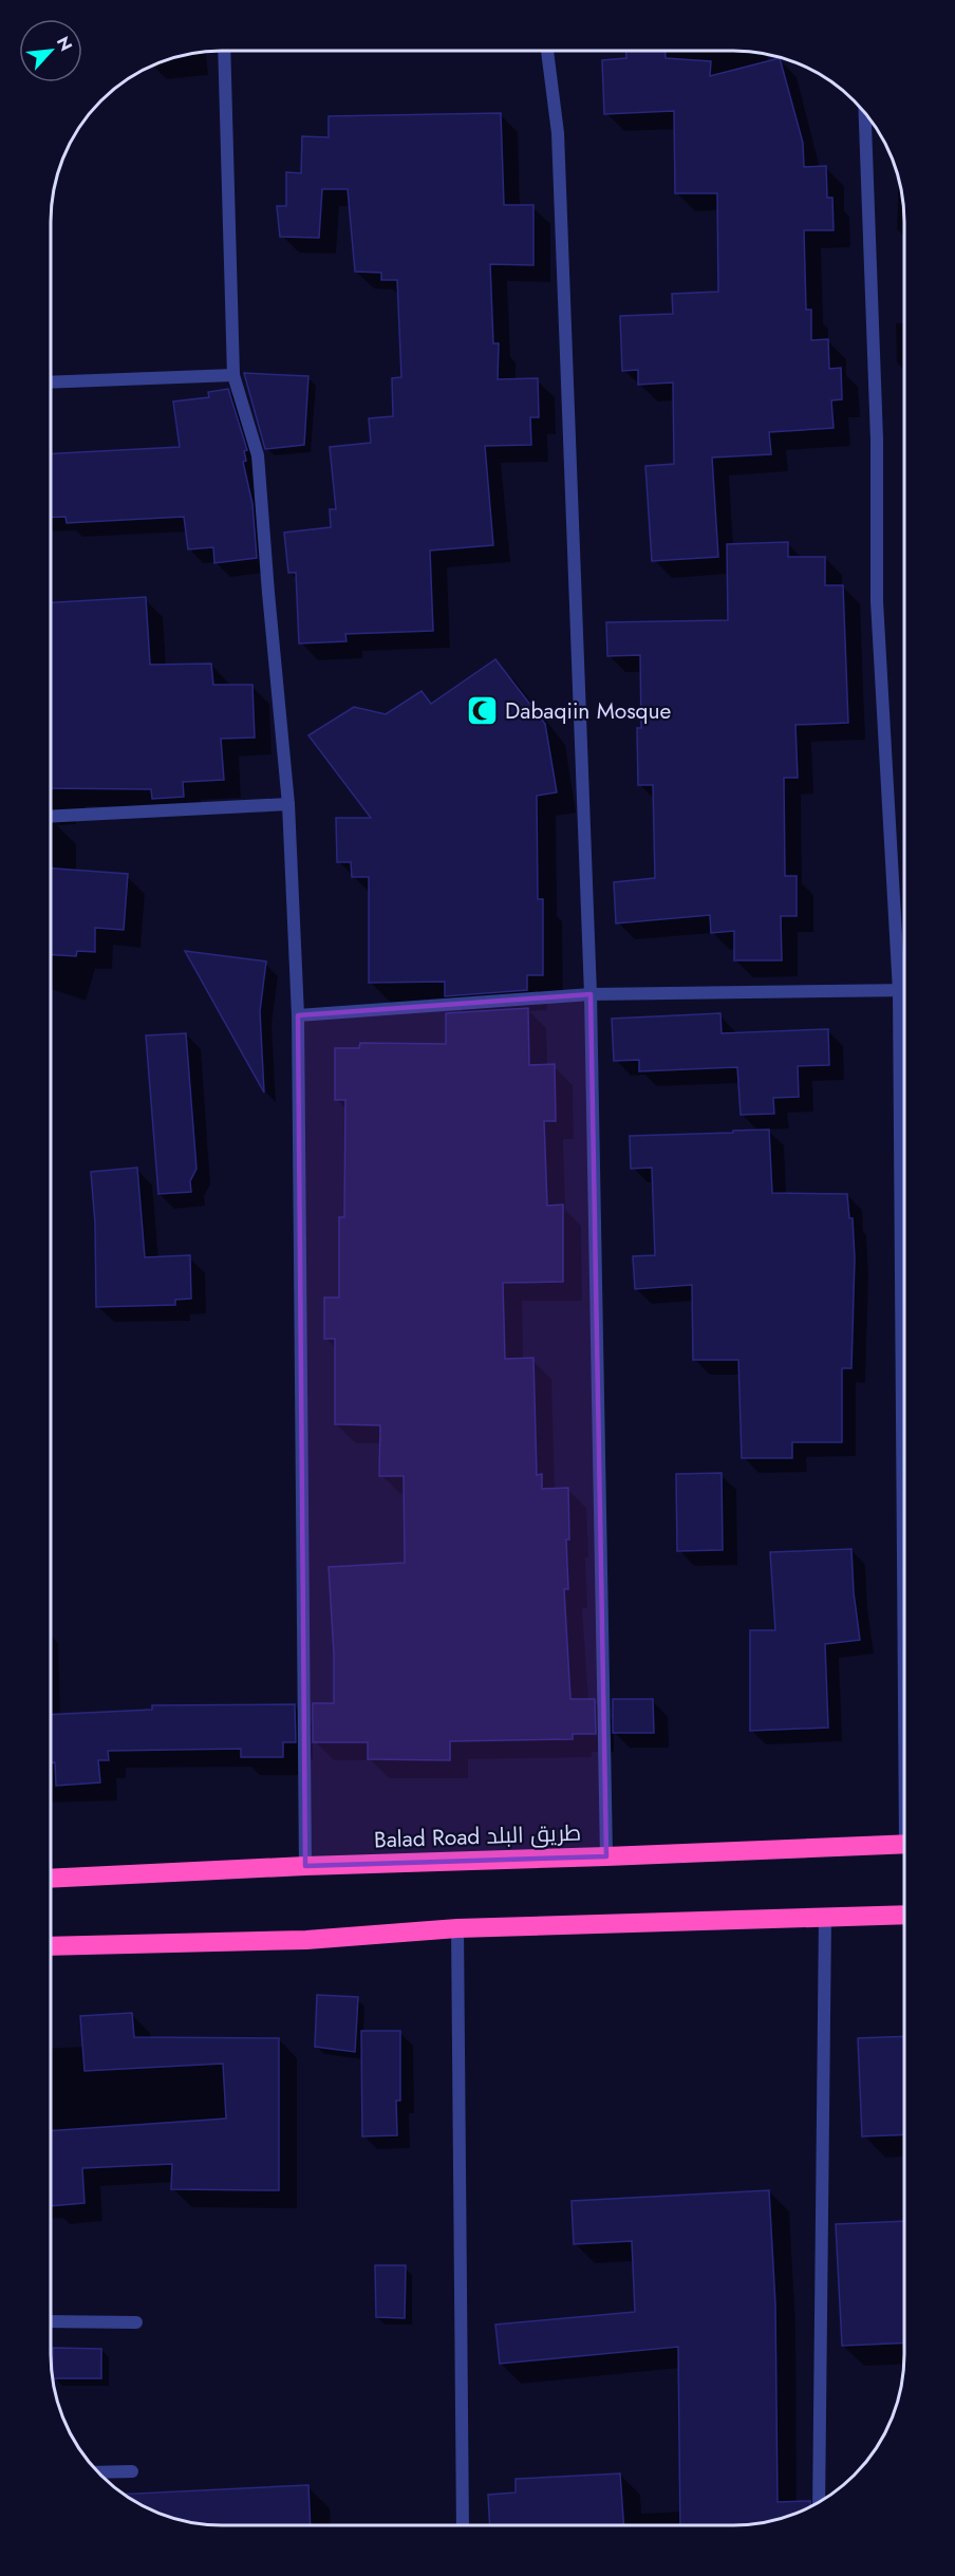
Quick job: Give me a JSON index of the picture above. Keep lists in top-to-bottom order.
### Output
{
  "streets": {
    "highway": ["Balad Road طريق البلد"]
  },
  "places": {
    "mosque": ["Dabaqiin Mosque"]
  },
  "north": "top right"
}
